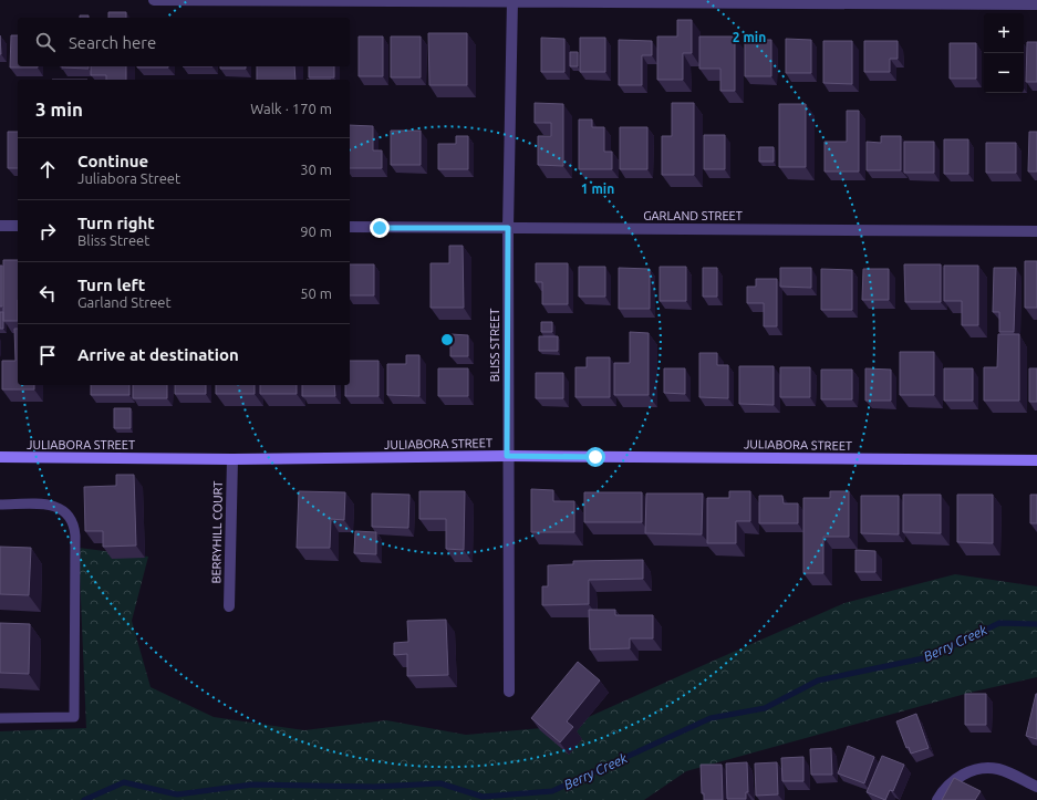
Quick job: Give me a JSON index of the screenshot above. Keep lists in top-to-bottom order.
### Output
{
  "streets": {
    "street": [
      "GARLAND STREET",
      "BLISS STREET",
      "JULIABORA STREET",
      "BERRYHILL COURT"
    ]
  },
  "crossings": [
    ["GARLAND STREET", "BLISS STREET"],
    ["BLISS STREET", "JULIABORA STREET"],
    ["JULIABORA STREET", "BERRYHILL COURT"]
  ],
  "water": ["Berry Creek"],
  "page": {
    "map_buttons": ["+", "−"],
    "search": "Search here",
    "heading": ["3 min", "Walk · 170 m"],
    "list": [
      ["Continue", "Juliabora Street", "30 m"],
      ["Turn right", "Bliss Street", "90 m"],
      ["Turn left", "Garland Street", "50 m"],
      "Arrive at destination"
    ]
  },
  "rings": ["2 min", "1 min"]
}
